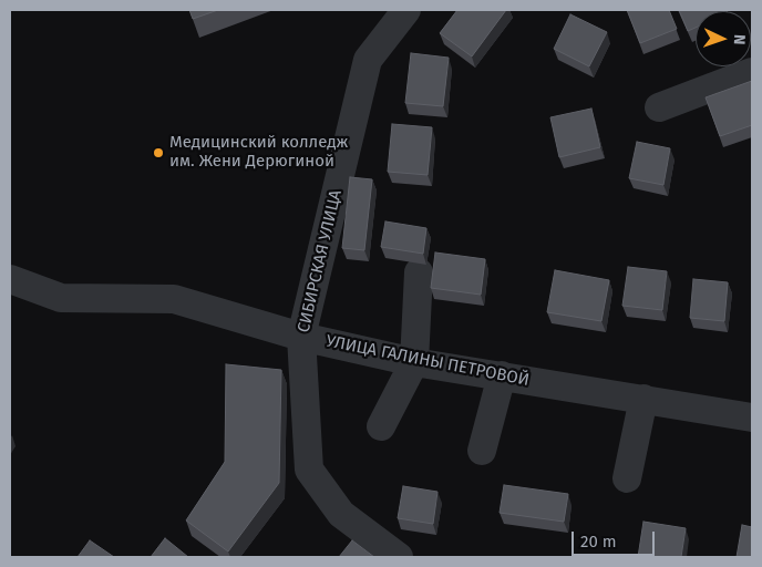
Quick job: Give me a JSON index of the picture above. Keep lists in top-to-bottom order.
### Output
{
  "streets": {
    "street": ["СИБИРСКАЯ УЛИЦА", "УЛИЦА ГАЛИНЫ ПЕТРОВОЙ"]
  },
  "crossings": [
    ["СИБИРСКАЯ УЛИЦА", "УЛИЦА ГАЛИНЫ ПЕТРОВОЙ"]
  ],
  "places": ["Медицинский колледж им. Жени Дерюгиной"],
  "scale_bar": "20 m",
  "north": "right"
}
